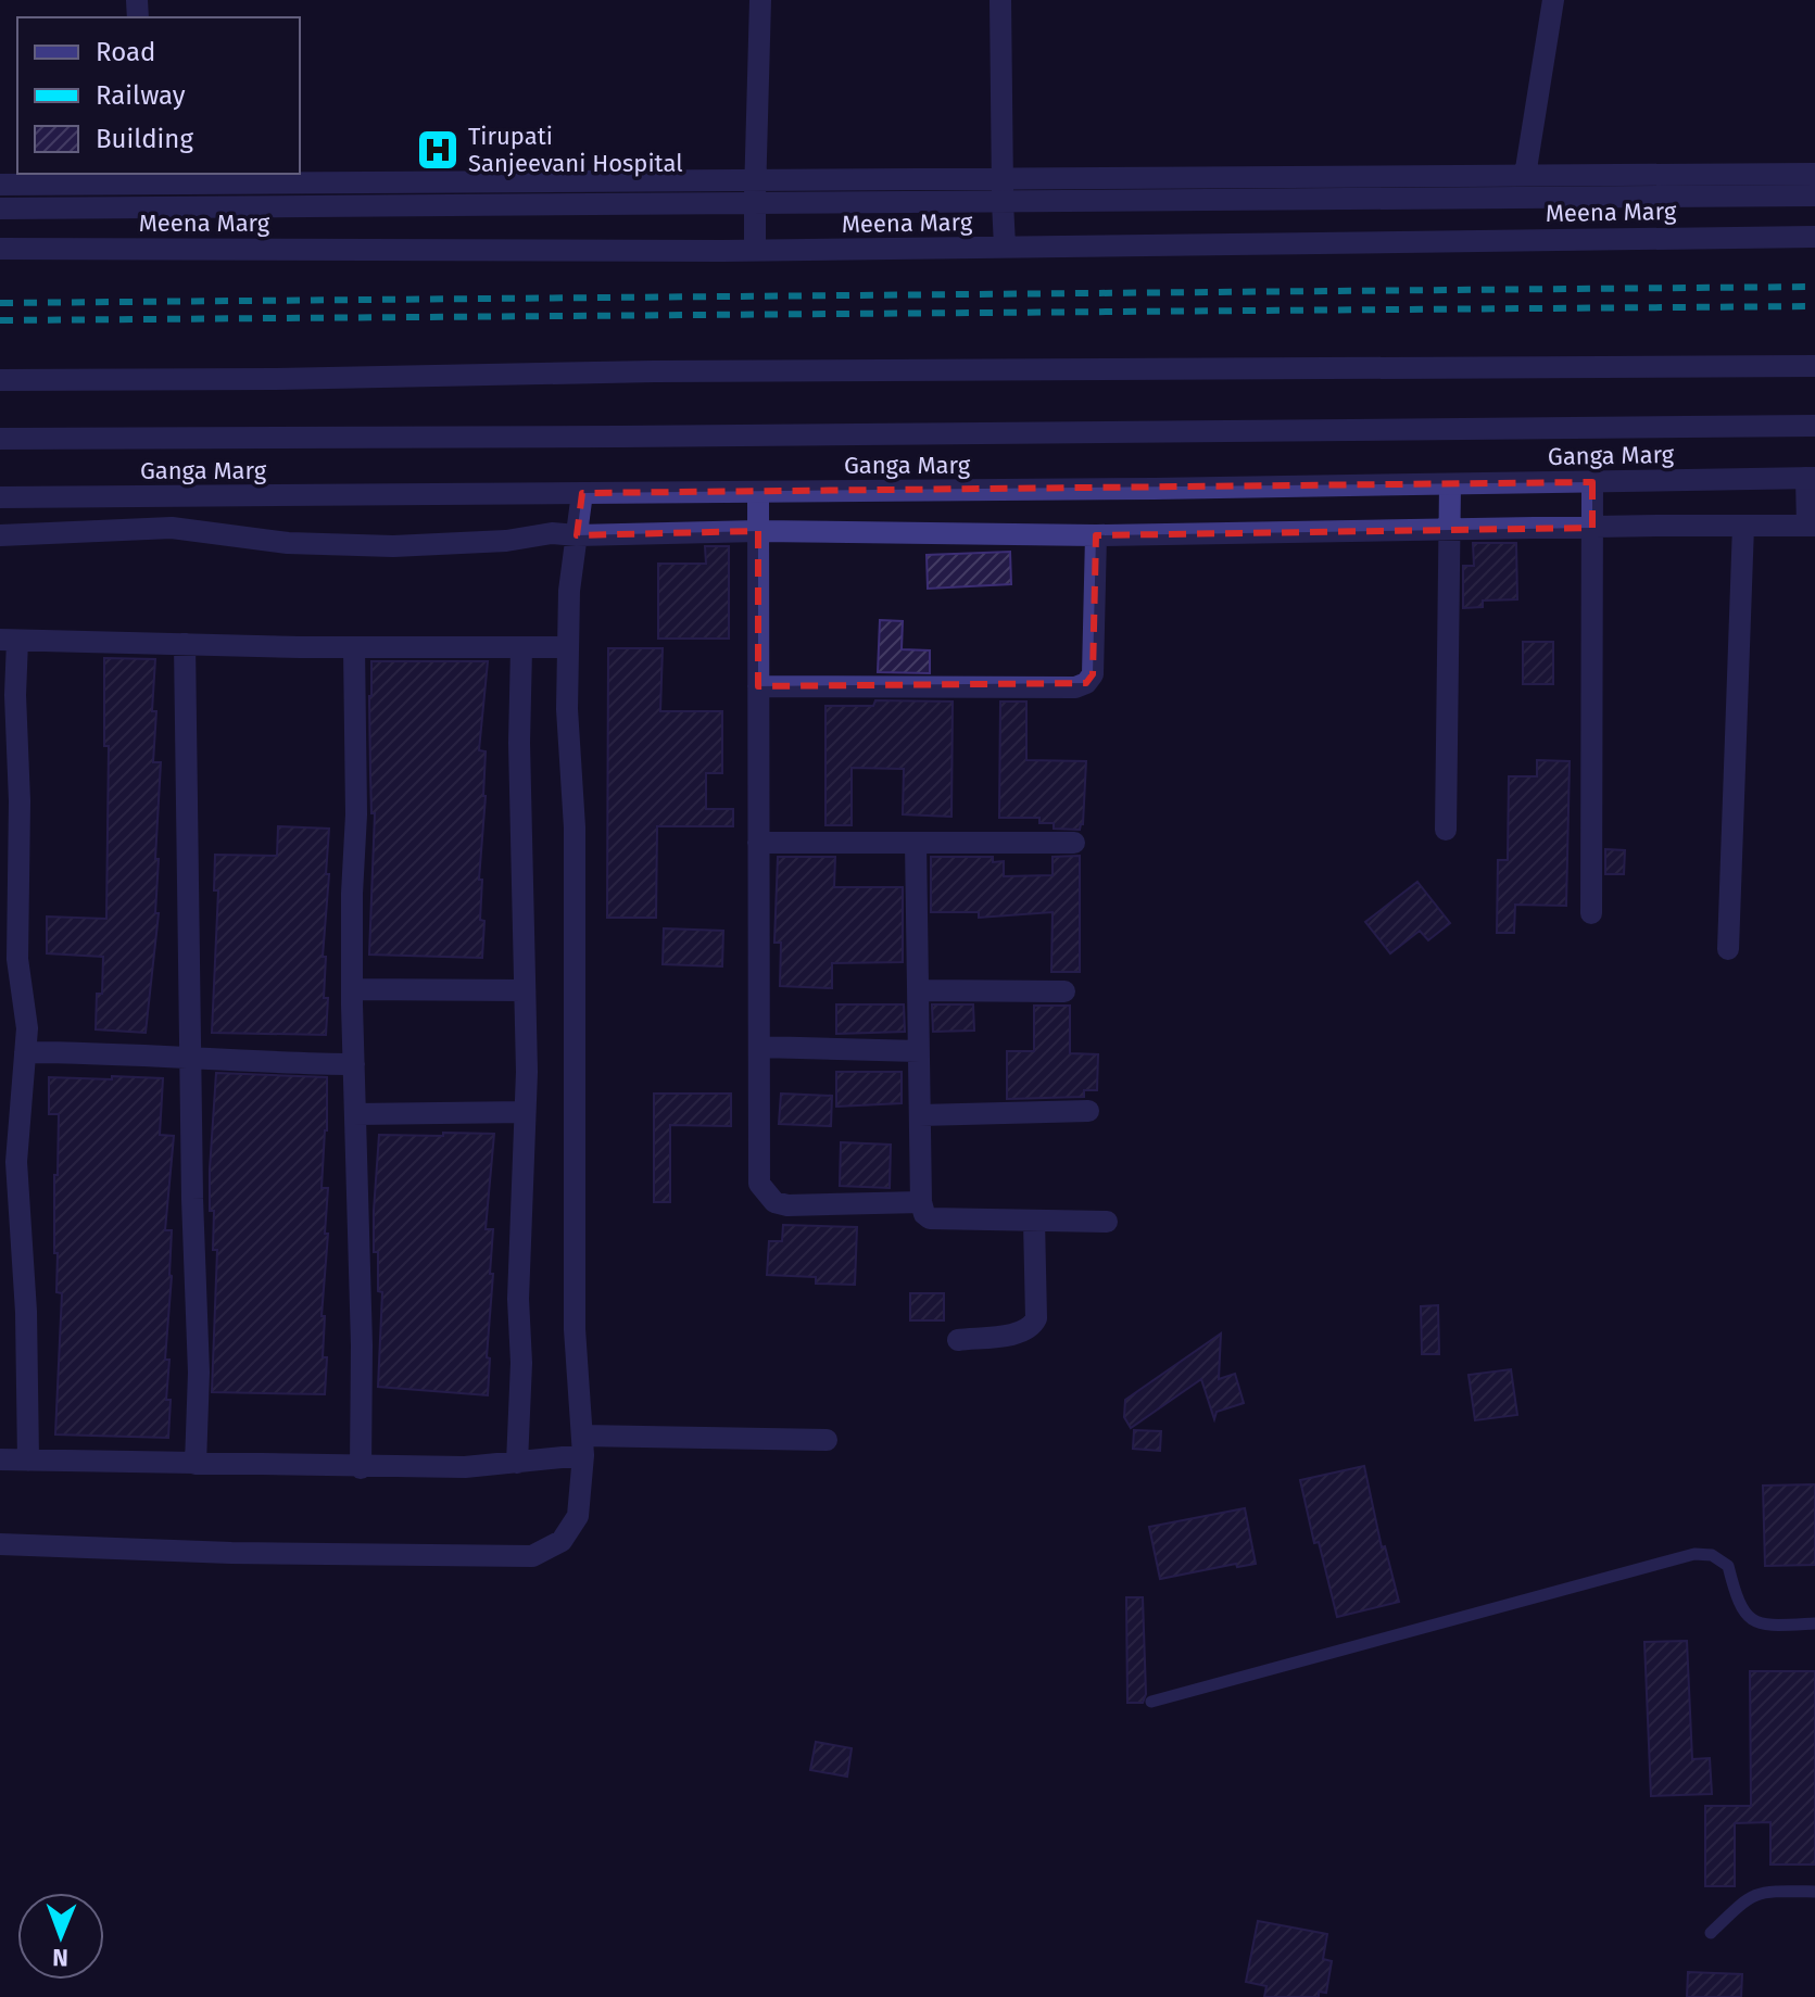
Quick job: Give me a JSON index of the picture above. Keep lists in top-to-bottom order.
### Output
{
  "streets": {
    "street": ["Meena Marg", "Ganga Marg"]
  },
  "places": {
    "hospital": ["Tirupati Sanjeevani Hospital"]
  },
  "legend": ["Road", "Railway", "Building"],
  "north": "bottom"
}
